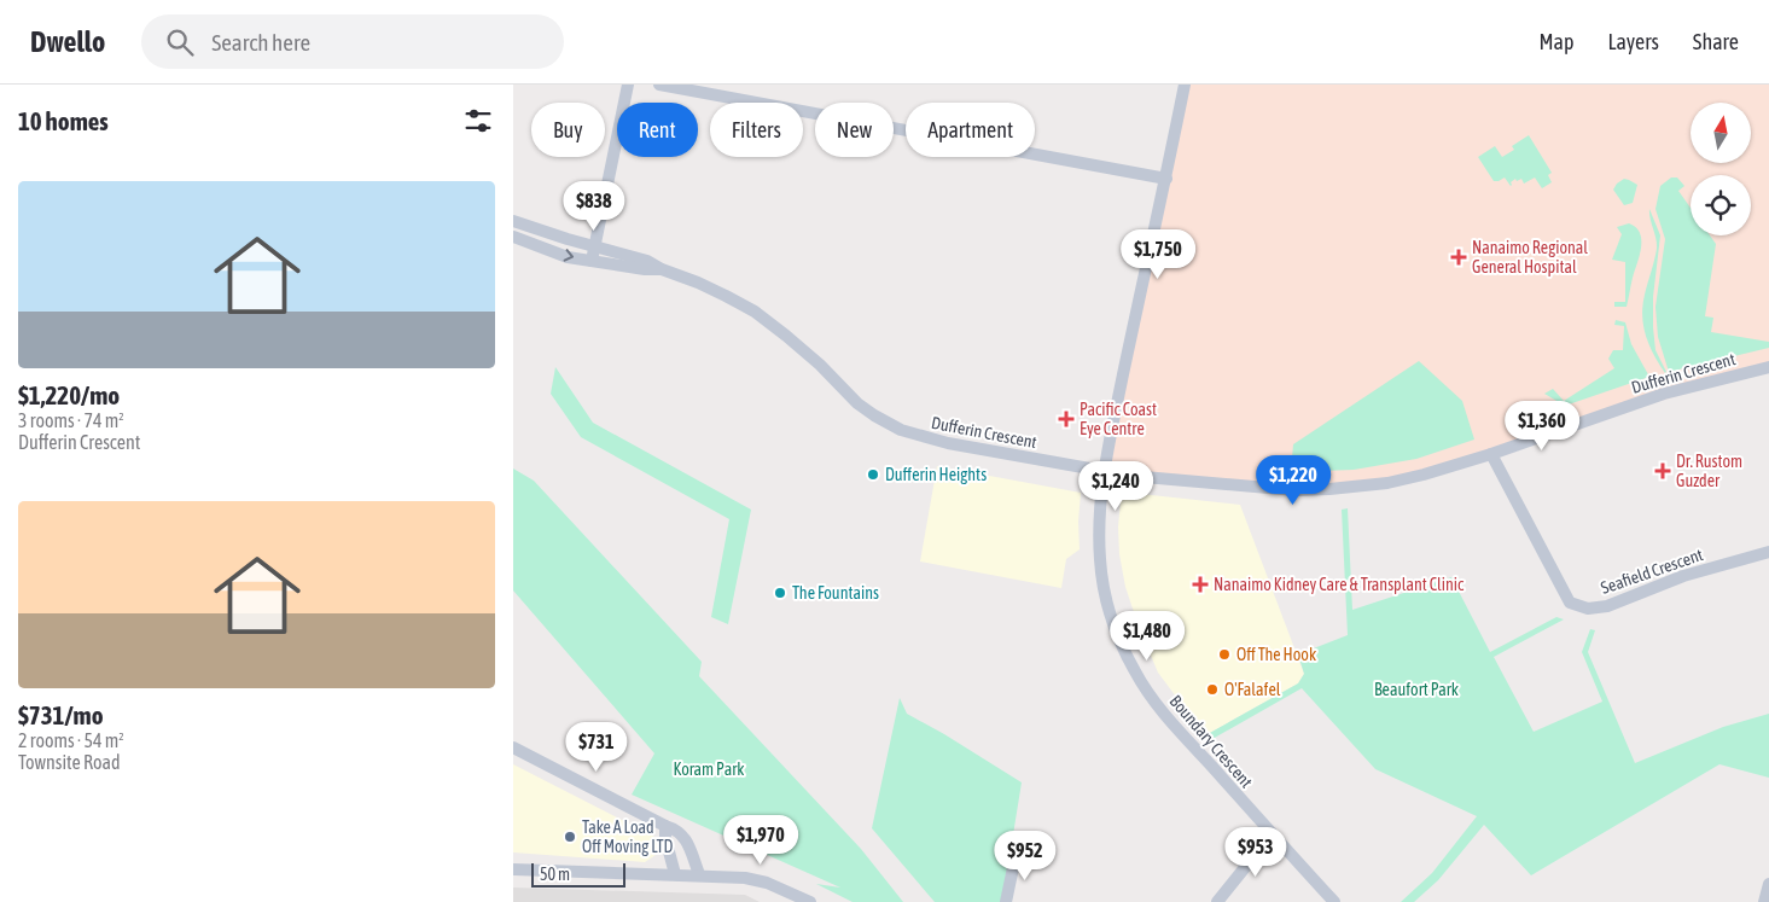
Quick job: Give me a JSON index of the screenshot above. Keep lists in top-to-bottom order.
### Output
{
  "streets": {
    "street": ["Dufferin Crescent", "Seafield Crescent", "Boundary Crescent"]
  },
  "crossings": [
    ["Dufferin Crescent", "Seafield Crescent"],
    ["Dufferin Crescent", "Boundary Crescent"]
  ],
  "parks": ["Beaufort Park", "Koram Park"],
  "places": {
    "health": [
      "Nanaimo Regional General Hospital",
      "Pacific Coast Eye Centre",
      "Dr. Rustom Guzder",
      "Nanaimo Kidney Care & Transplant Clinic"
    ],
    "other": [
      "Dufferin Heights",
      "The Fountains",
      "Off The Hook",
      "O'Falafel",
      "Take A Load Off Moving LTD"
    ]
  },
  "scale_bar": "50 m",
  "north": "top",
  "page": {
    "header": "Dwello",
    "search": "Search here",
    "nav": ["Map", "Layers", "Share"],
    "heading": "10 homes",
    "chip": [
      "Buy",
      "Rent",
      "Filters",
      "New",
      "Apartment"
    ],
    "list": [
      {
        "name": "$1,220/mo",
        "note": "3 rooms · 74 m² · Dufferin Crescent"
      },
      {
        "name": "$731/mo",
        "note": "2 rooms · 54 m² · Townsite Road"
      }
    ],
    "price": [
      "$838",
      "$1,750",
      "$1,360",
      "$1,220",
      "$1,240",
      "$1,480",
      "$731",
      "$1,970",
      "$953",
      "$952"
    ],
    "scale": "50 m"
  }
}
